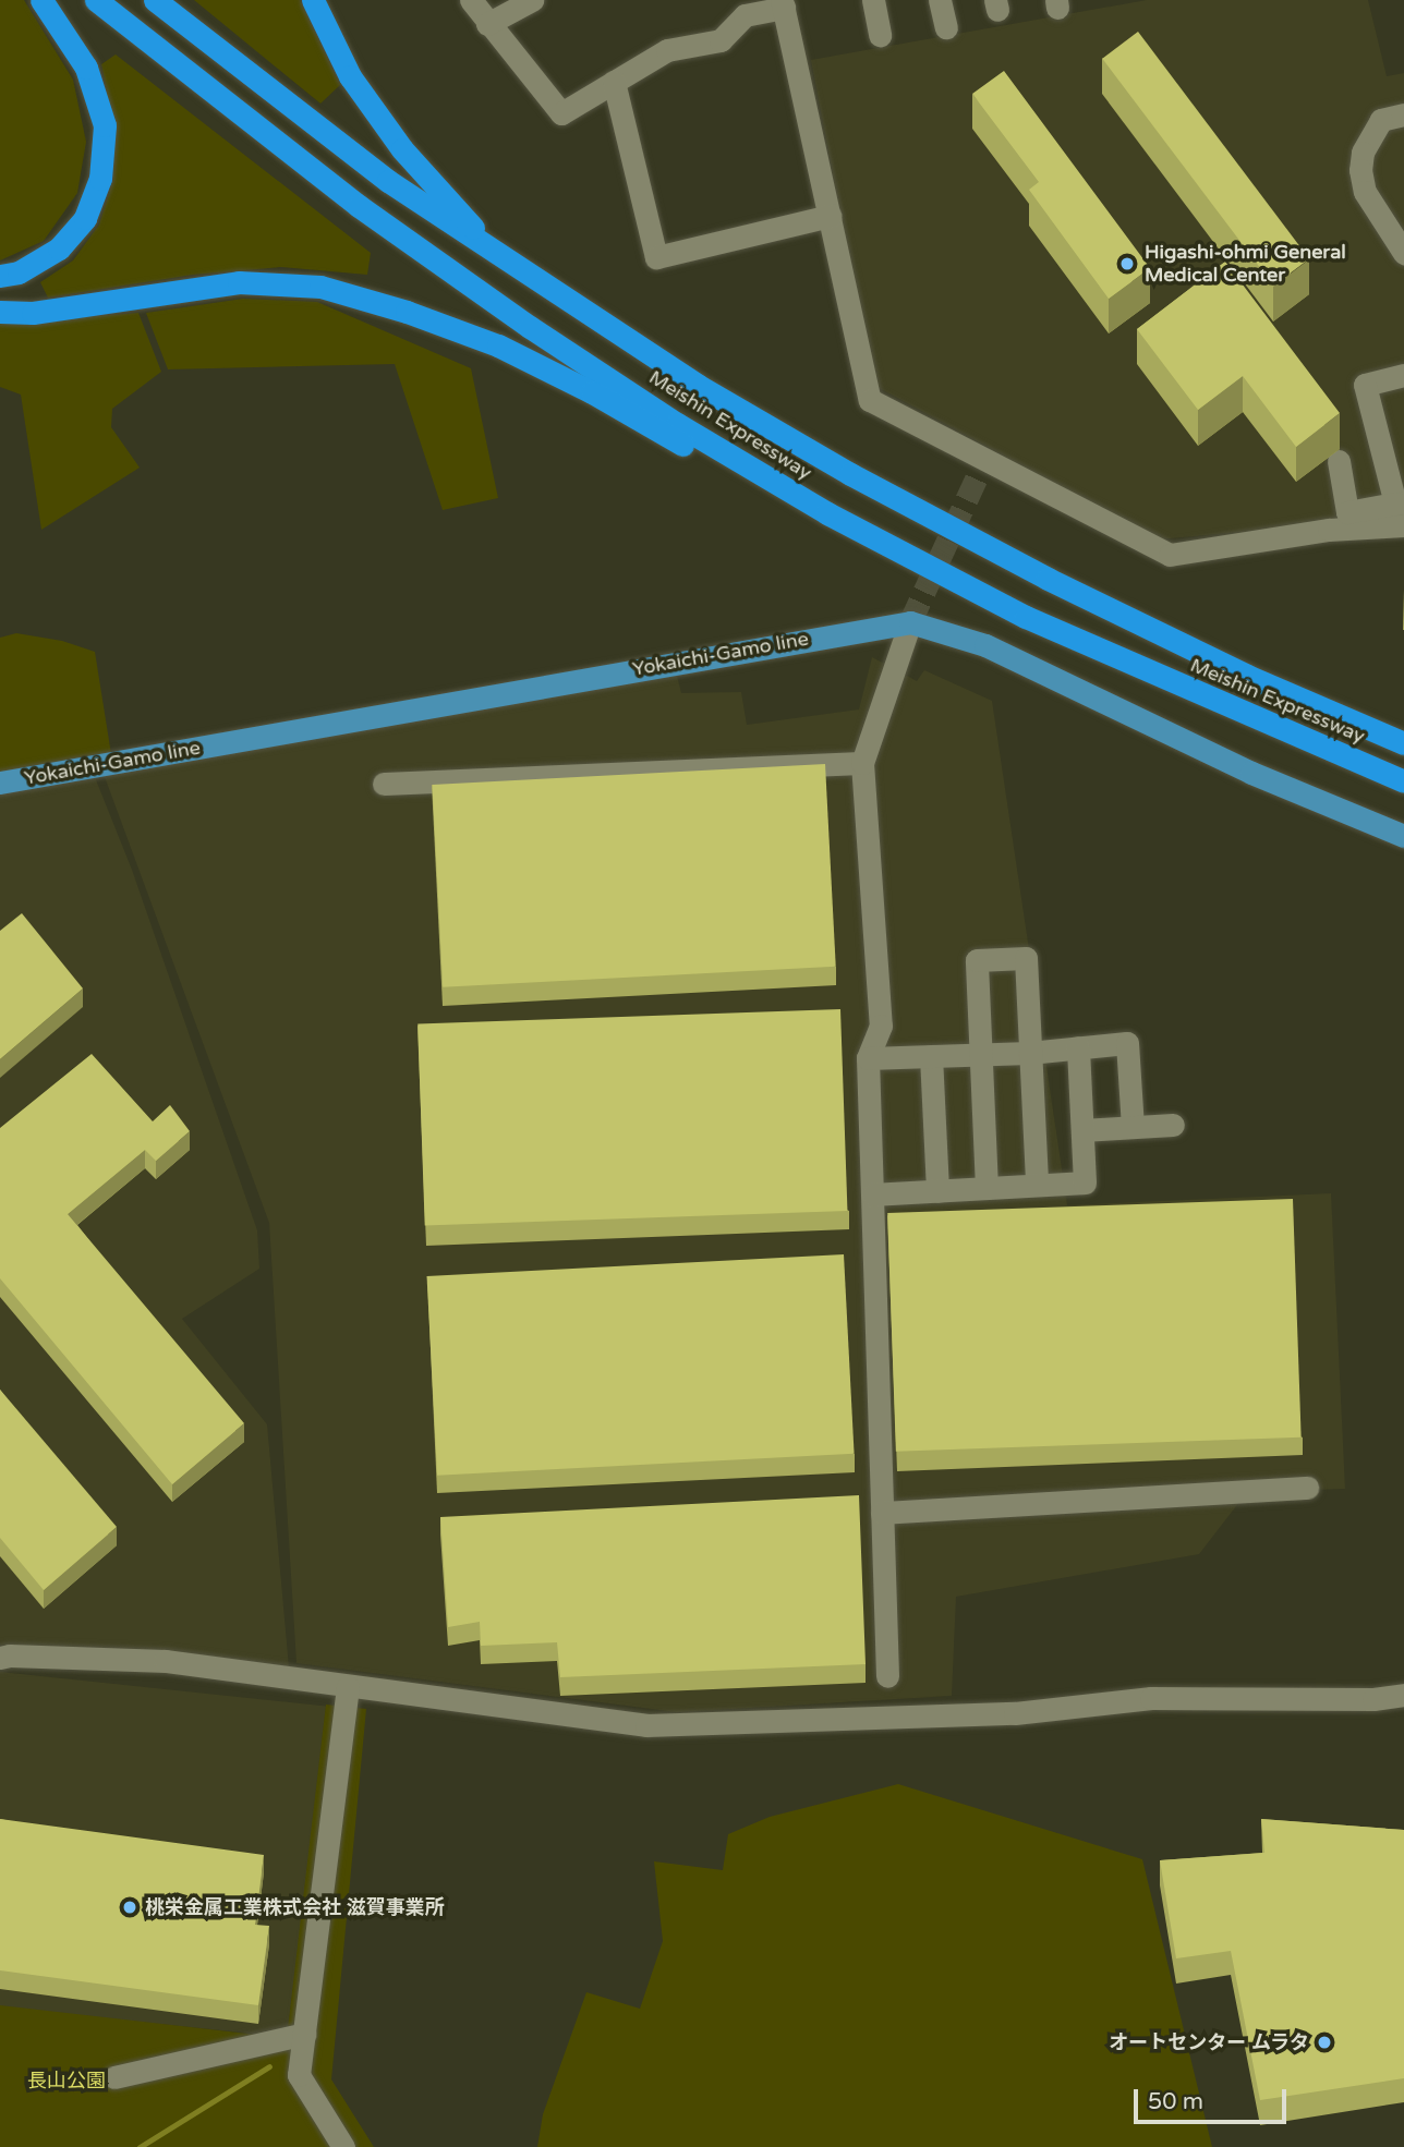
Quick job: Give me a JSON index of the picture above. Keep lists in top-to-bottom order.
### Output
{
  "streets": {
    "highway": ["Meishin Expressway"],
    "main road": ["Yokaichi-Gamo line"]
  },
  "parks": ["長山公園"],
  "places": ["Higashi-ohmi General Medical Center", "桃栄金属工業株式会社 滋賀事業所", "オートセンター ムラタ"],
  "scale_bar": "50 m"
}
